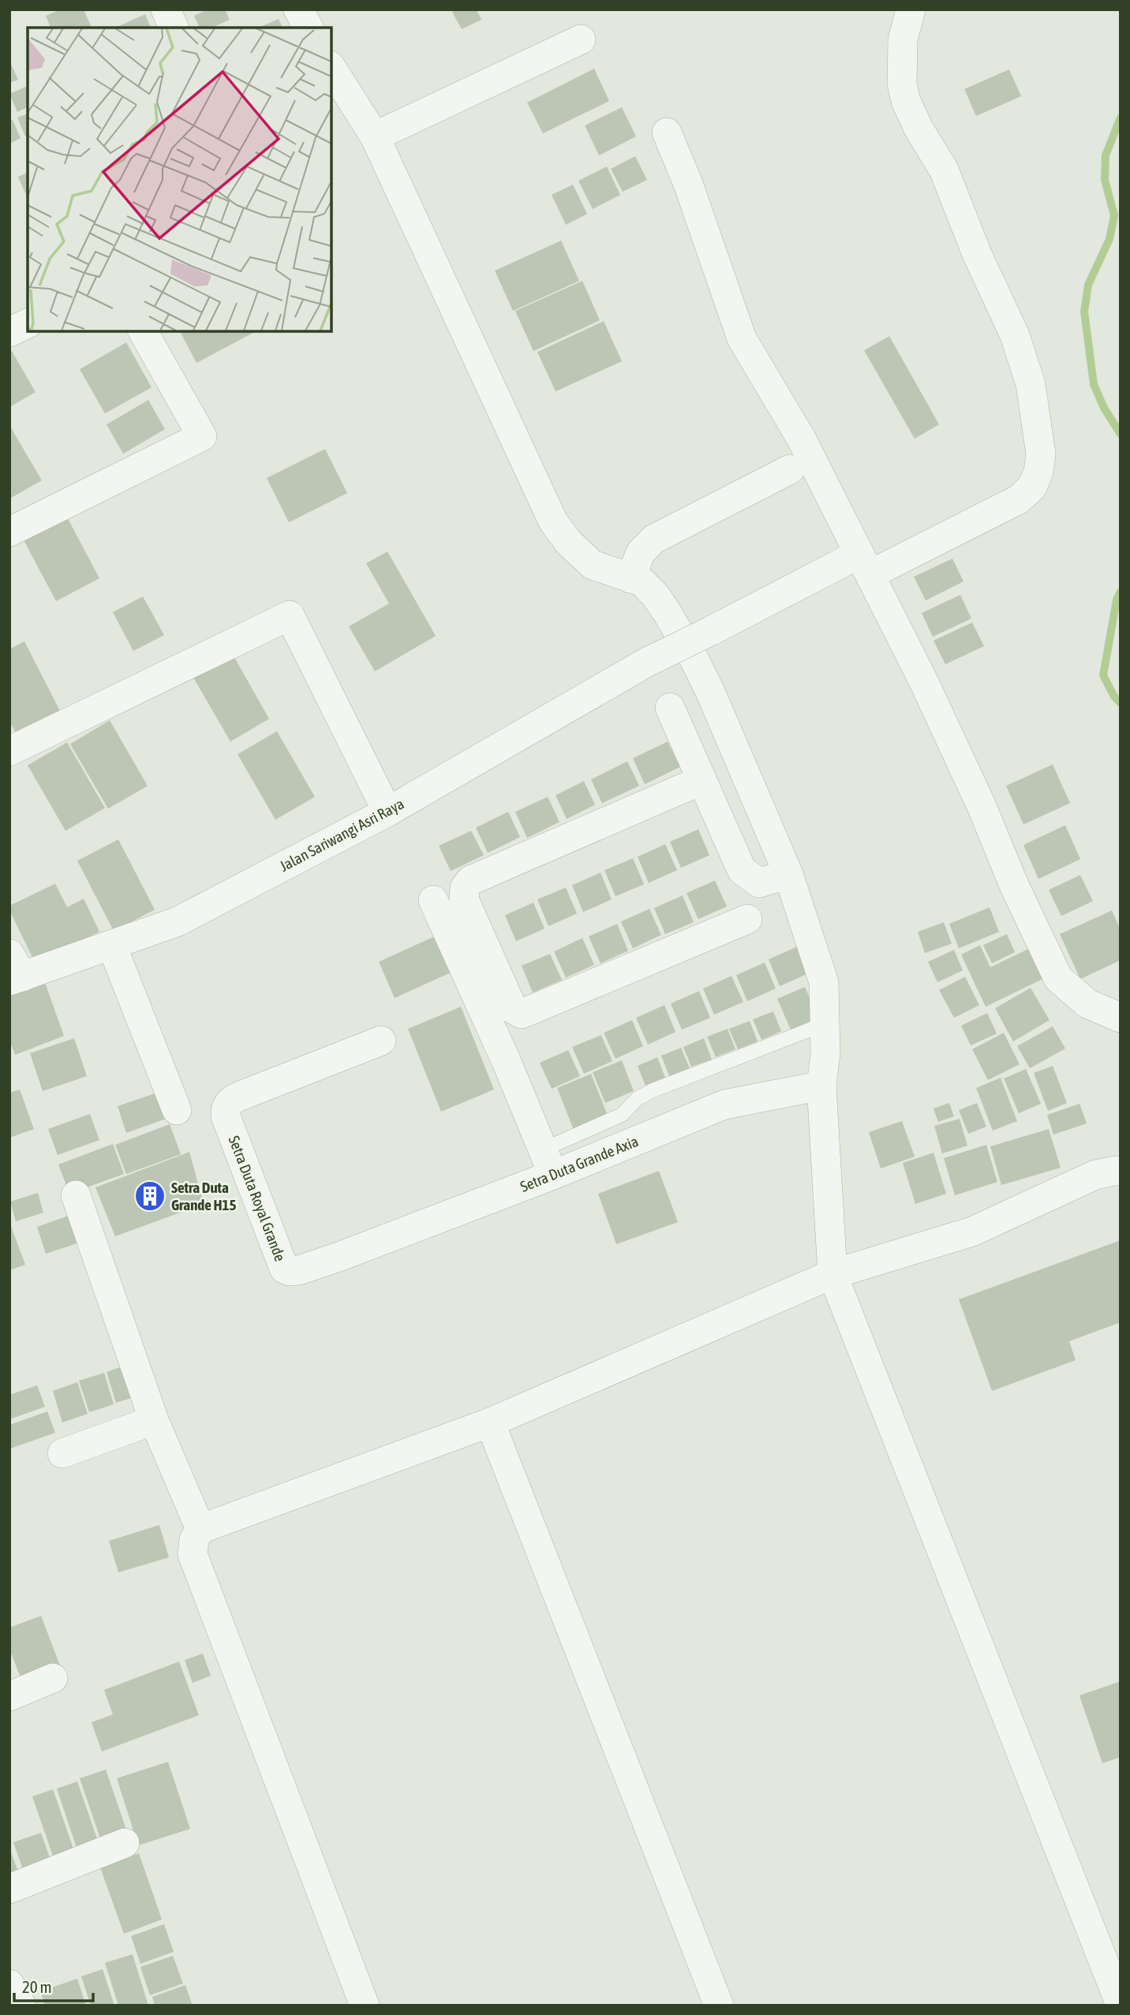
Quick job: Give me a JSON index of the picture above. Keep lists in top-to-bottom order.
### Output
{
  "streets": {
    "street": ["Jalan Sariwangi Asri Raya", "Setra Duta Grande Axia", "Setra Duta Royal Grande"]
  },
  "crossings": [
    ["Setra Duta Grande Axia", "Setra Duta Royal Grande"]
  ],
  "places": {
    "building": ["Setra Duta Grande H15"]
  },
  "scale_bar": "20 m"
}
